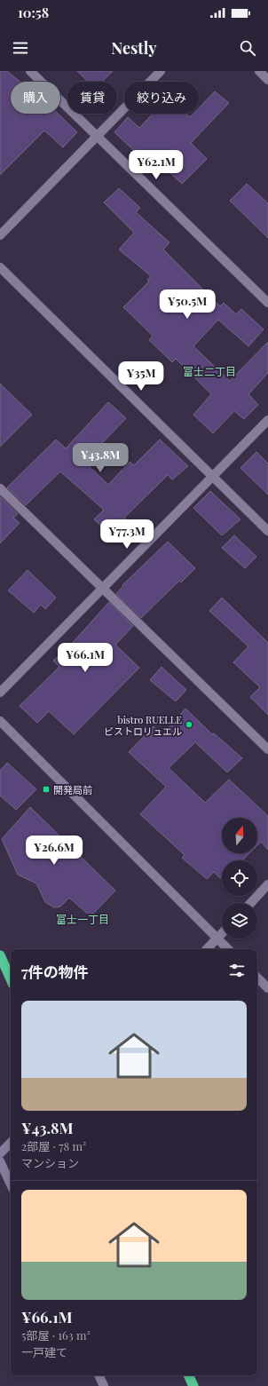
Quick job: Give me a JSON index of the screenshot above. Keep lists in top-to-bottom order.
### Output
{
  "districts": ["富士二丁目", "富士一丁目"],
  "places": {
    "other": ["bistro RUELLE ビストロリュエル"],
    "transit": ["開発局前"]
  },
  "north": "top",
  "page": {
    "status": "10:58",
    "header": "Nestly",
    "chip": ["購入", "賃貸", "絞り込み"],
    "price": [
      "¥62.1M",
      "¥50.5M",
      "¥35M",
      "¥43.8M",
      "¥77.3M",
      "¥66.1M",
      "¥26.6M"
    ],
    "heading": "7件の物件",
    "list": [
      {
        "name": "¥43.8M",
        "note": "2部屋 · 78 m² · マンション"
      },
      {
        "name": "¥66.1M",
        "note": "5部屋 · 163 m² · 一戸建て"
      }
    ]
  }
}
